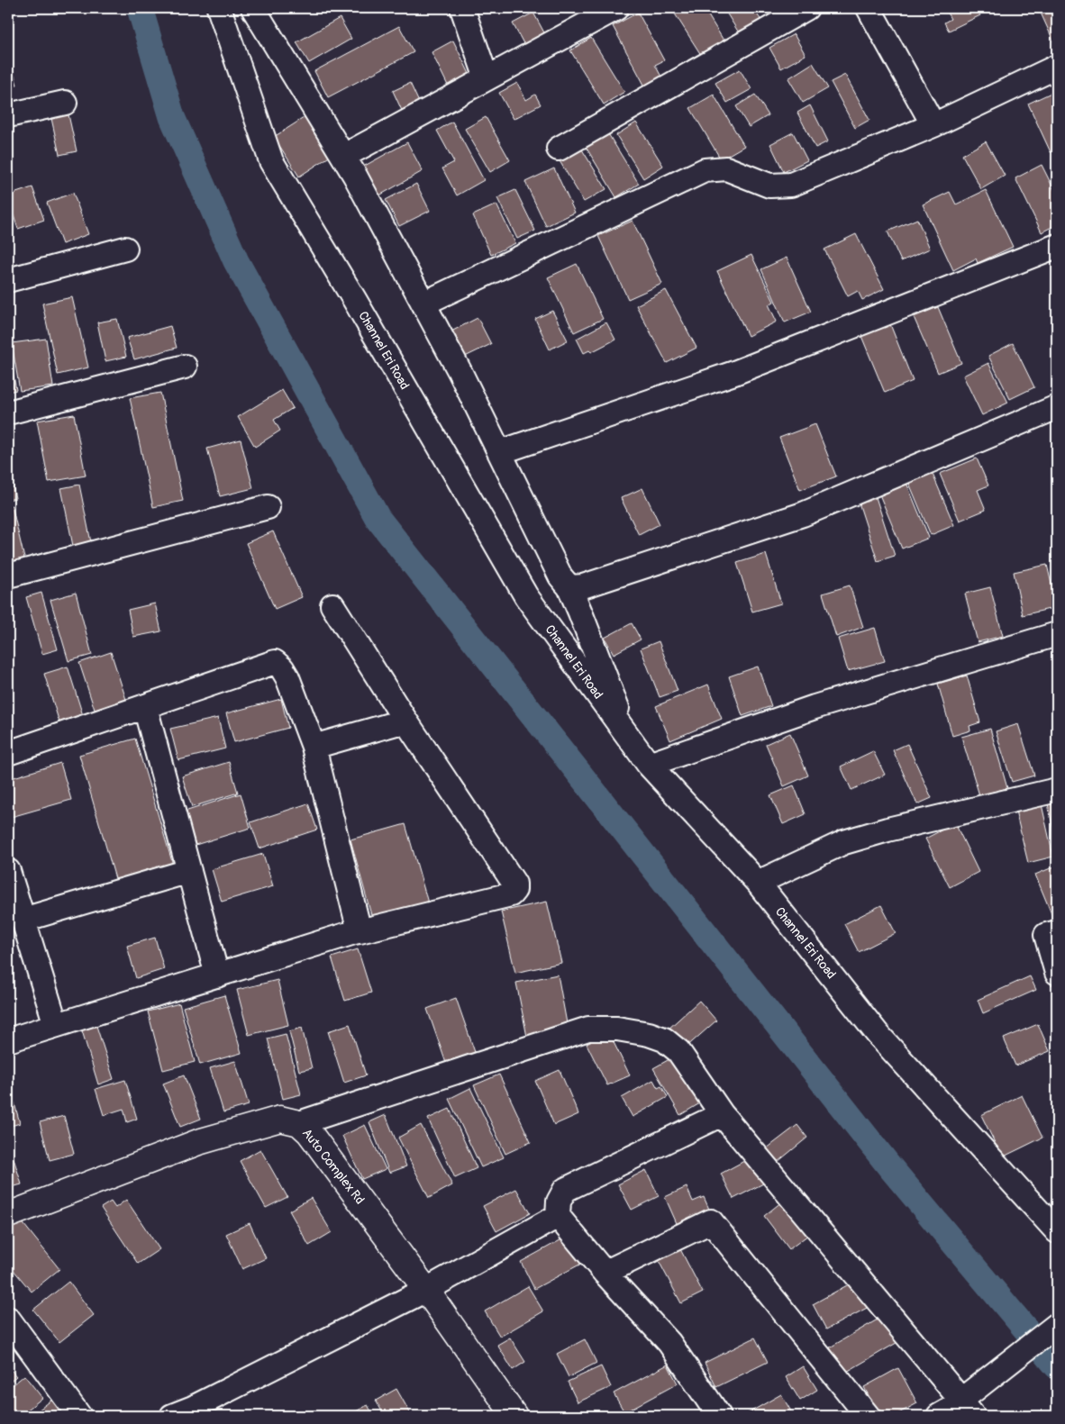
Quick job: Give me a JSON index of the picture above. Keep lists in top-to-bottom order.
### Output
{
  "streets": {
    "street": ["Channel Eri Road", "Auto Complex Rd"]
  }
}
